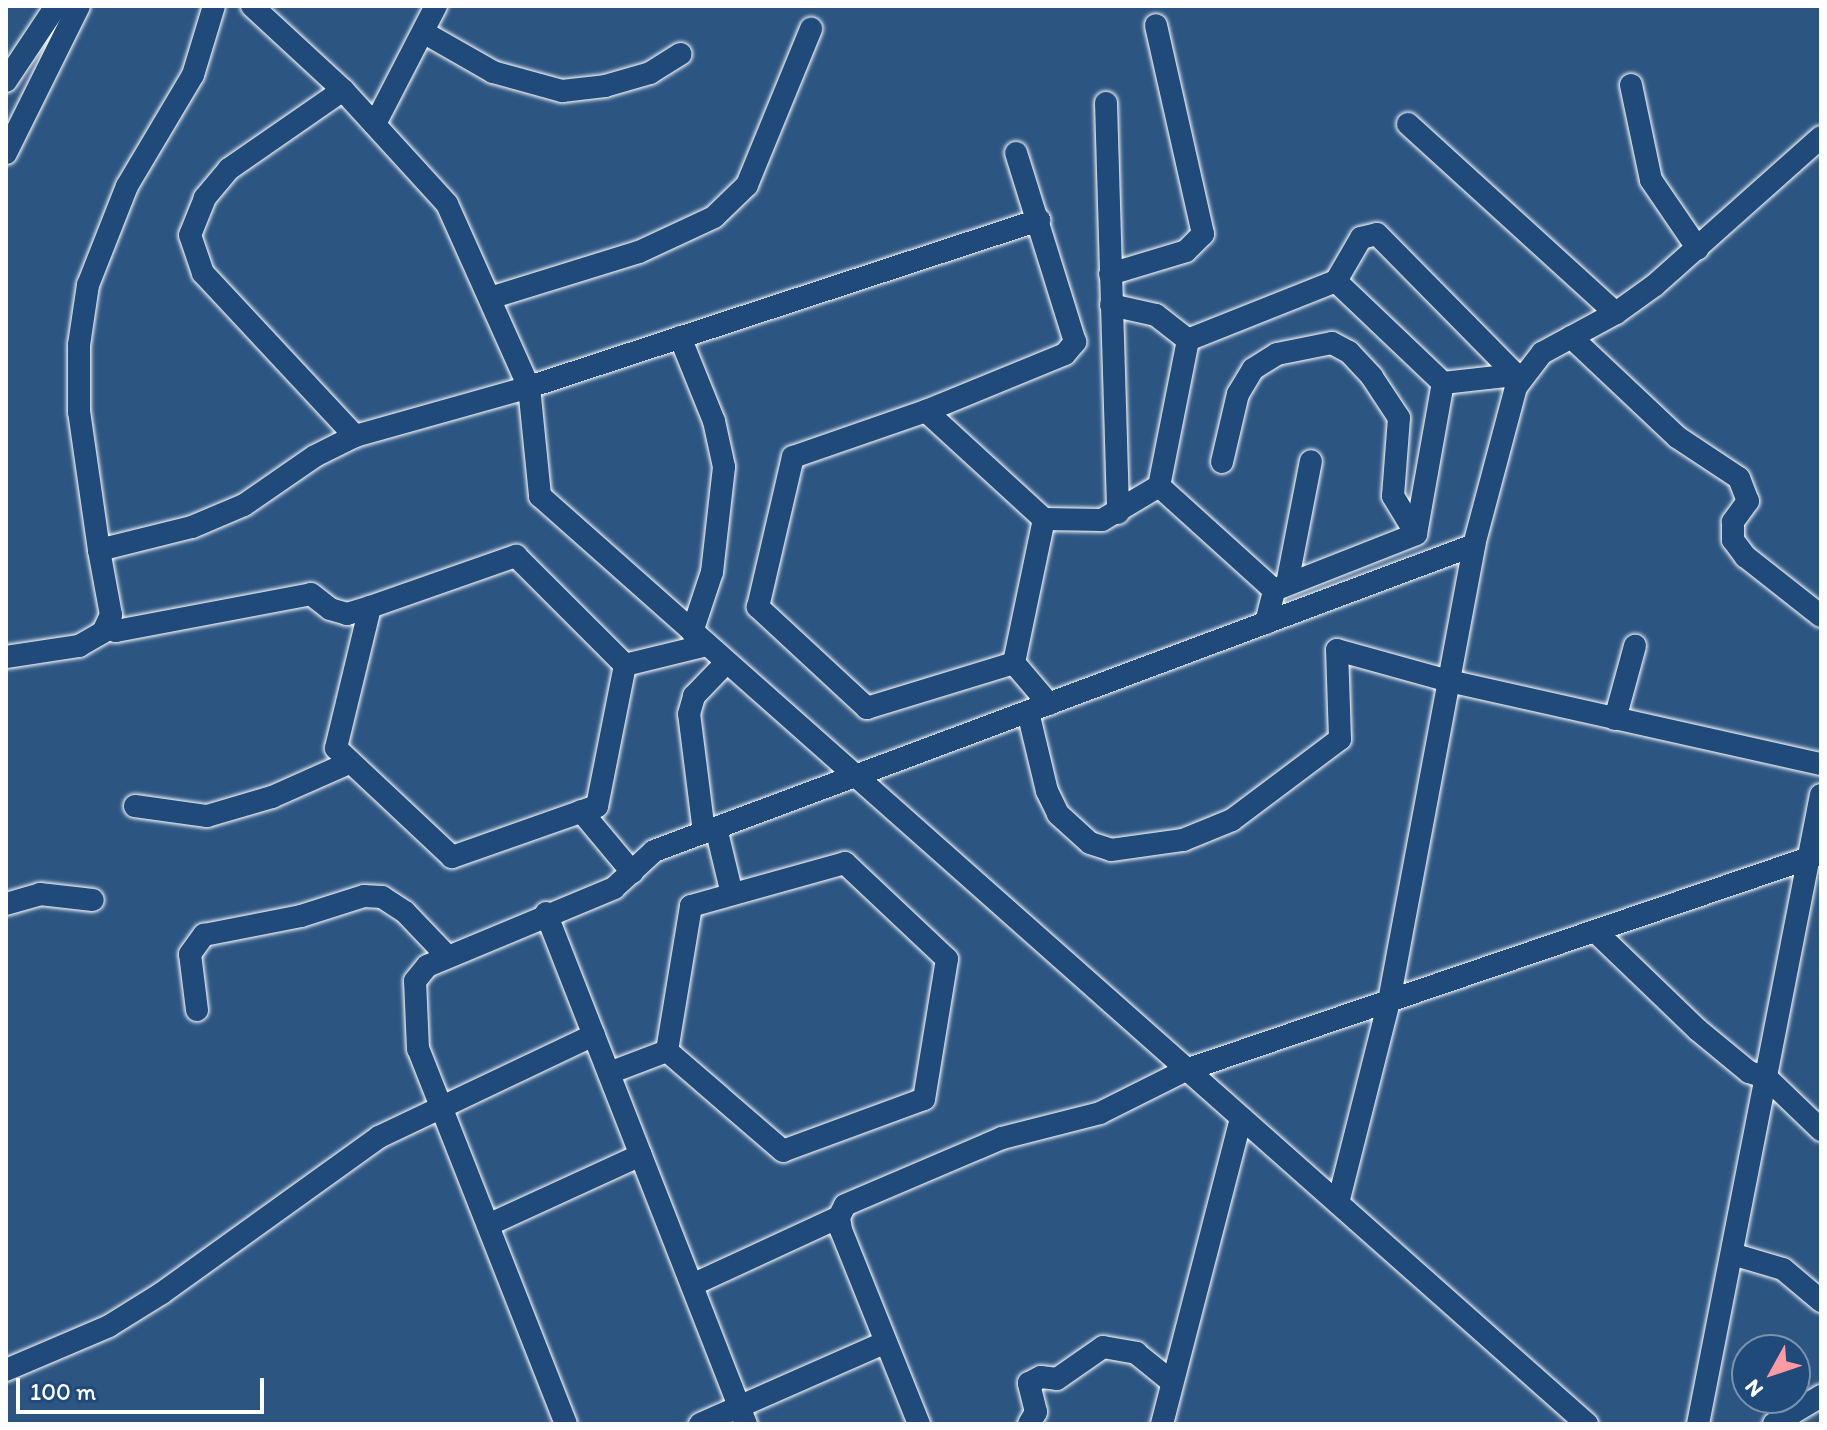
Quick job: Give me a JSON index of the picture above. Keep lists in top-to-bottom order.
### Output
{
  "scale_bar": "100 m",
  "north": "bottom left"
}
